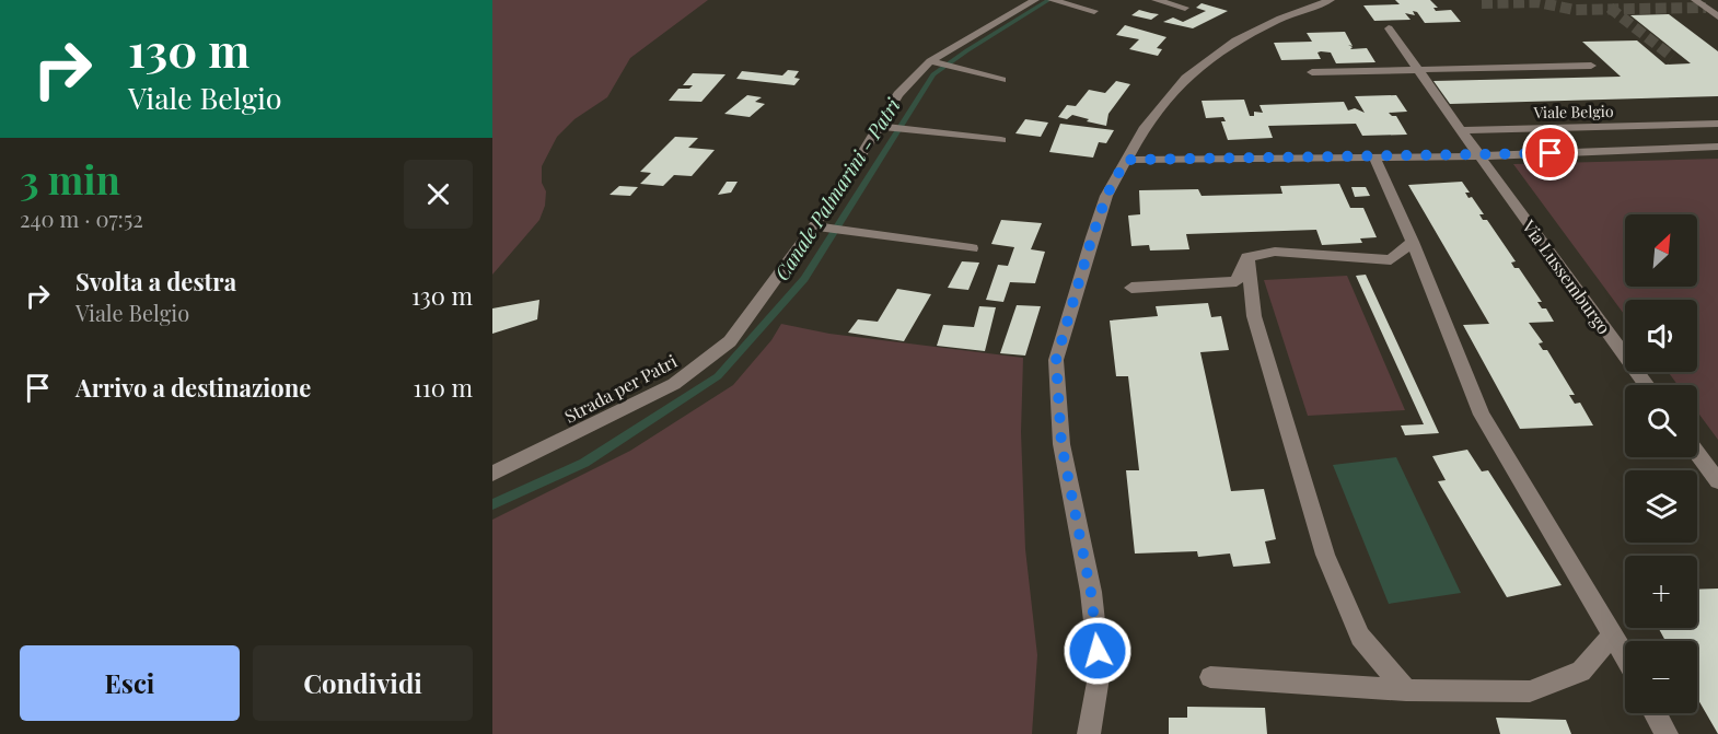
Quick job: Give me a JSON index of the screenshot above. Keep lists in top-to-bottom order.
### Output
{
  "streets": {
    "street": ["Viale Belgio", "Via Lussemburgo", "Strada per Patri"]
  },
  "water": ["Canale Palmarini - Patri"],
  "north": "top right",
  "page": {
    "turn": ["130 m", "Viale Belgio"],
    "heading": ["3 min", "240 m · 07:52"],
    "map_buttons": ["+", "−"],
    "list": [
      {
        "name": "Svolta a destra",
        "note": "Viale Belgio",
        "value": "130 m"
      },
      {
        "name": "Arrivo a destinazione",
        "value": "110 m"
      }
    ],
    "buttons": ["Esci", "Condividi"]
  }
}
